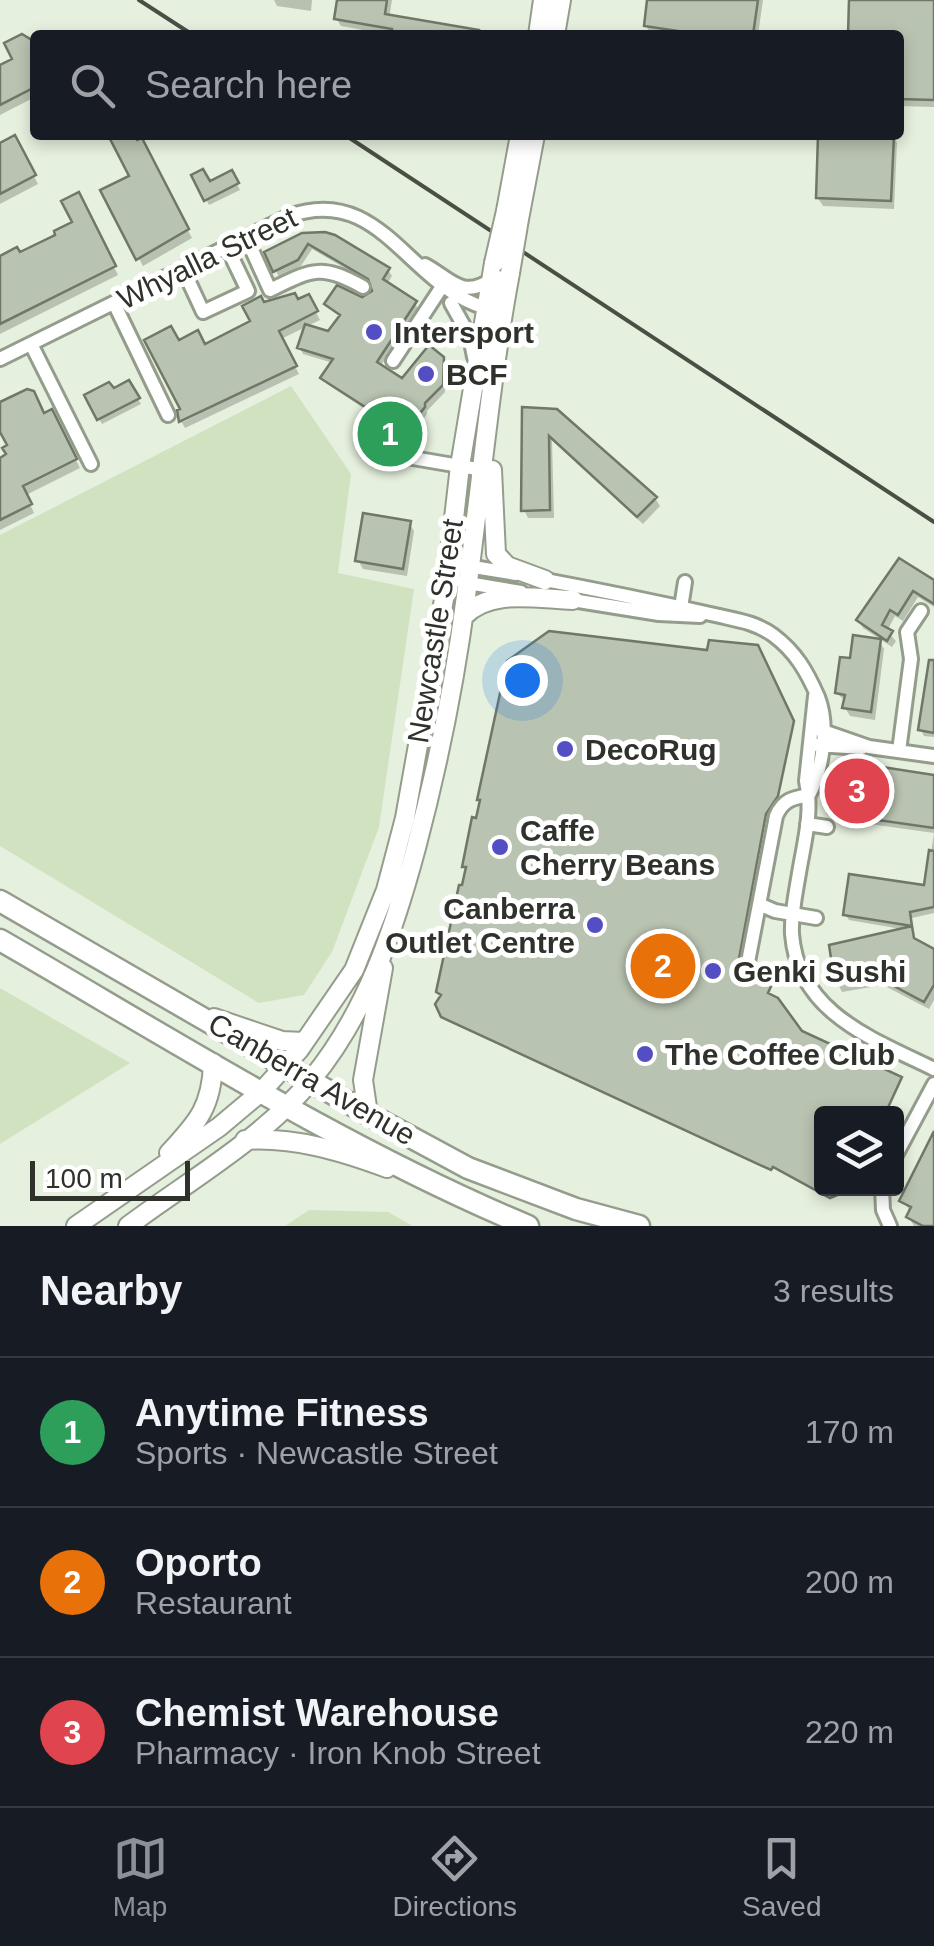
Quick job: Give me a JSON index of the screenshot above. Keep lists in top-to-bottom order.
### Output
{
  "streets": {
    "highway": ["Canberra Avenue"],
    "main road": ["Newcastle Street"],
    "street": ["Whyalla Street"]
  },
  "crossings": [
    ["Whyalla Street", "Newcastle Street"],
    ["Newcastle Street", "Canberra Avenue"]
  ],
  "places": [
    "Intersport",
    "BCF",
    "DecoRug",
    "Caffe Cherry Beans",
    "Canberra Outlet Centre",
    "Genki Sushi",
    "The Coffee Club"
  ],
  "scale_bar": "100 m",
  "page": {
    "search": "Search here",
    "pins": ["1", "3", "2"],
    "scale": "100 m",
    "heading": ["Nearby", "3 results"],
    "list": [
      {
        "mark": "1",
        "name": "Anytime Fitness",
        "note": "Sports · Newcastle Street",
        "value": "170 m"
      },
      {
        "mark": "2",
        "name": "Oporto",
        "note": "Restaurant",
        "value": "200 m"
      },
      {
        "mark": "3",
        "name": "Chemist Warehouse",
        "note": "Pharmacy · Iron Knob Street",
        "value": "220 m"
      }
    ],
    "nav": ["Map", "Directions", "Saved"]
  }
}
